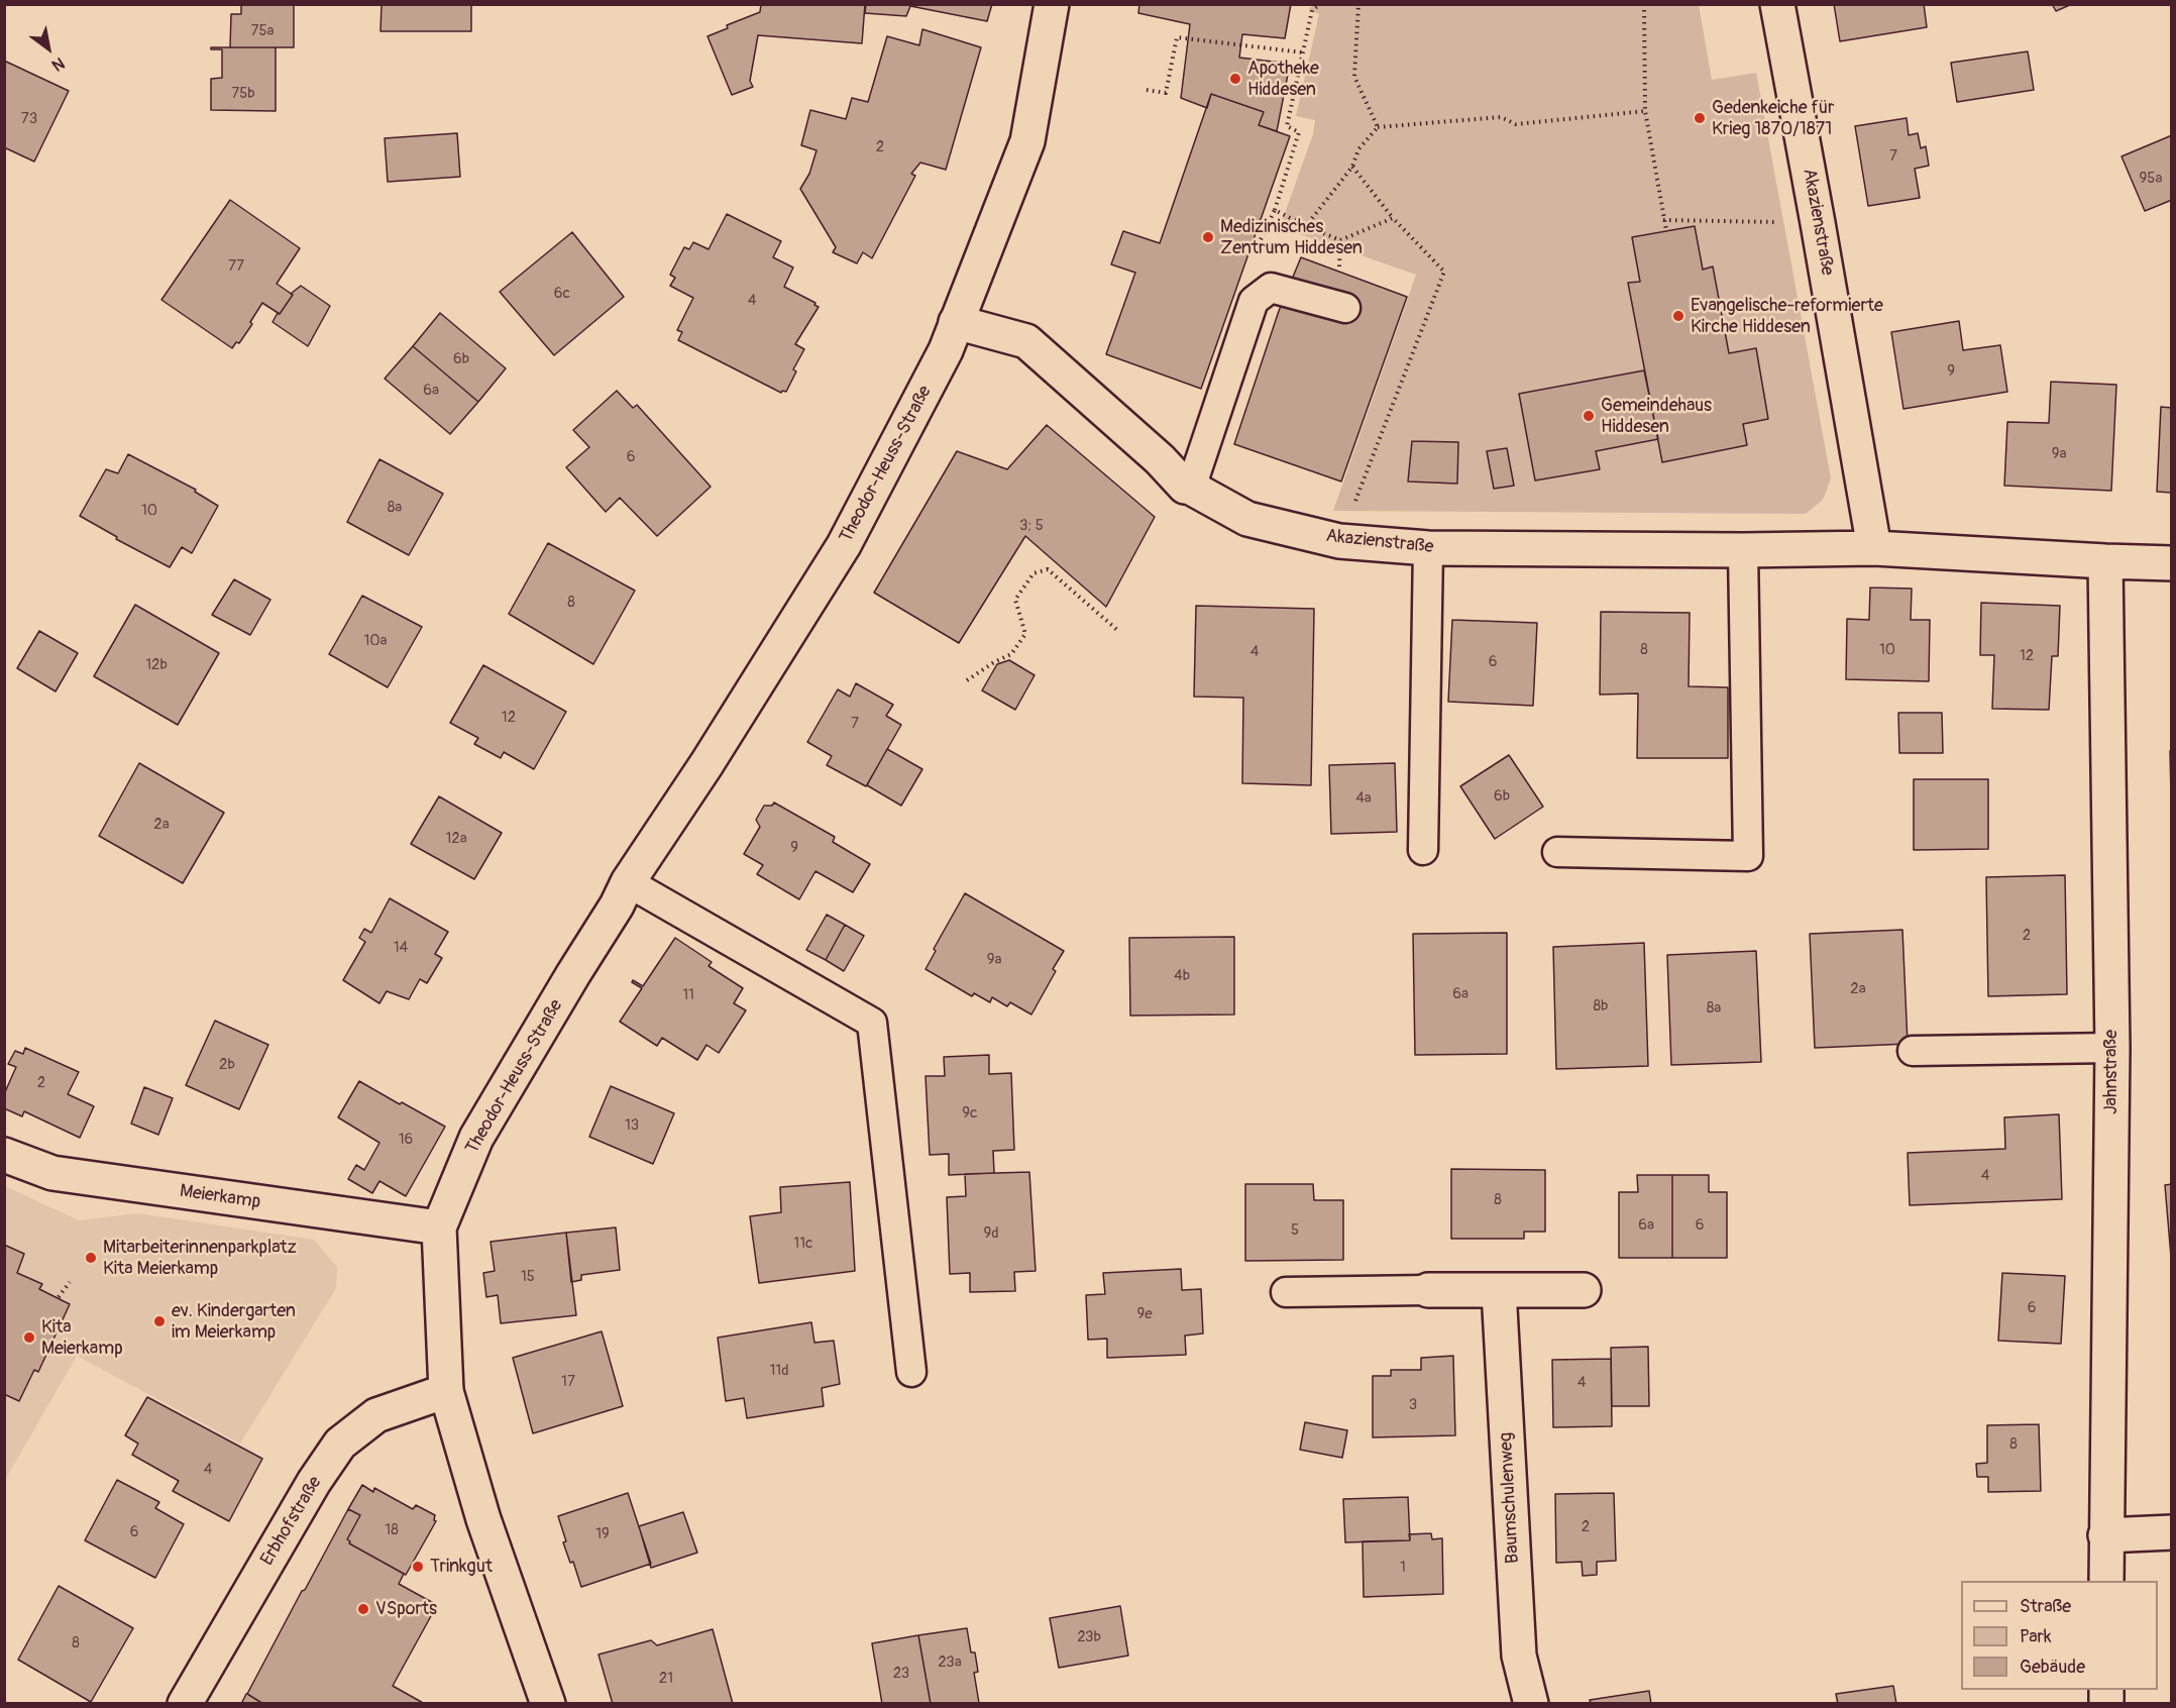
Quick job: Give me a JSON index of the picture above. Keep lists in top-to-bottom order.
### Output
{
  "streets": {
    "street": [
      "Akazienstraße",
      "Theodor-Heuss-Straße",
      "Jahnstraße",
      "Meierkamp",
      "Baumschulenweg",
      "Erbhofstraße"
    ]
  },
  "crossings": [
    ["Akazienstraße", "Theodor-Heuss-Straße"],
    ["Akazienstraße", "Jahnstraße"],
    ["Theodor-Heuss-Straße", "Meierkamp"],
    ["Theodor-Heuss-Straße", "Erbhofstraße"]
  ],
  "places": [
    "Apotheke Hiddesen",
    "Gedenkeiche für Krieg 1870/1871",
    "Medizinisches Zentrum Hiddesen",
    "Evangelische-reformierte Kirche Hiddesen",
    "Gemeindehaus Hiddesen",
    "Mitarbeiterinnenparkplatz Kita Meierkamp",
    "ev. Kindergarten im Meierkamp",
    "Kita Meierkamp",
    "Trinkgut",
    "VSports"
  ],
  "house_numbers": [
    "75a",
    "75b",
    "73",
    "2",
    "7",
    "95a",
    "77",
    "6c",
    "4",
    "6b",
    "9",
    "6a",
    "9a",
    "6",
    "8a",
    "10",
    "3; 5",
    "8",
    "10a",
    "8",
    "10",
    "4",
    "12",
    "6",
    "12b",
    "12",
    "7",
    "6b",
    "4a",
    "2a",
    "12a",
    "9",
    "2",
    "14",
    "9a",
    "4b",
    "2a",
    "6a",
    "11",
    "8b",
    "8a",
    "2b",
    "2",
    "9c",
    "13",
    "16",
    "4",
    "8",
    "6a",
    "6",
    "5",
    "9d",
    "11c",
    "15",
    "6",
    "9e",
    "11d",
    "17",
    "4",
    "3",
    "8",
    "4",
    "2",
    "18",
    "6",
    "19",
    "1",
    "23b",
    "8",
    "23a",
    "23",
    "21"
  ],
  "legend": ["Straße", "Park", "Gebäude"],
  "north": "bottom right"
}
